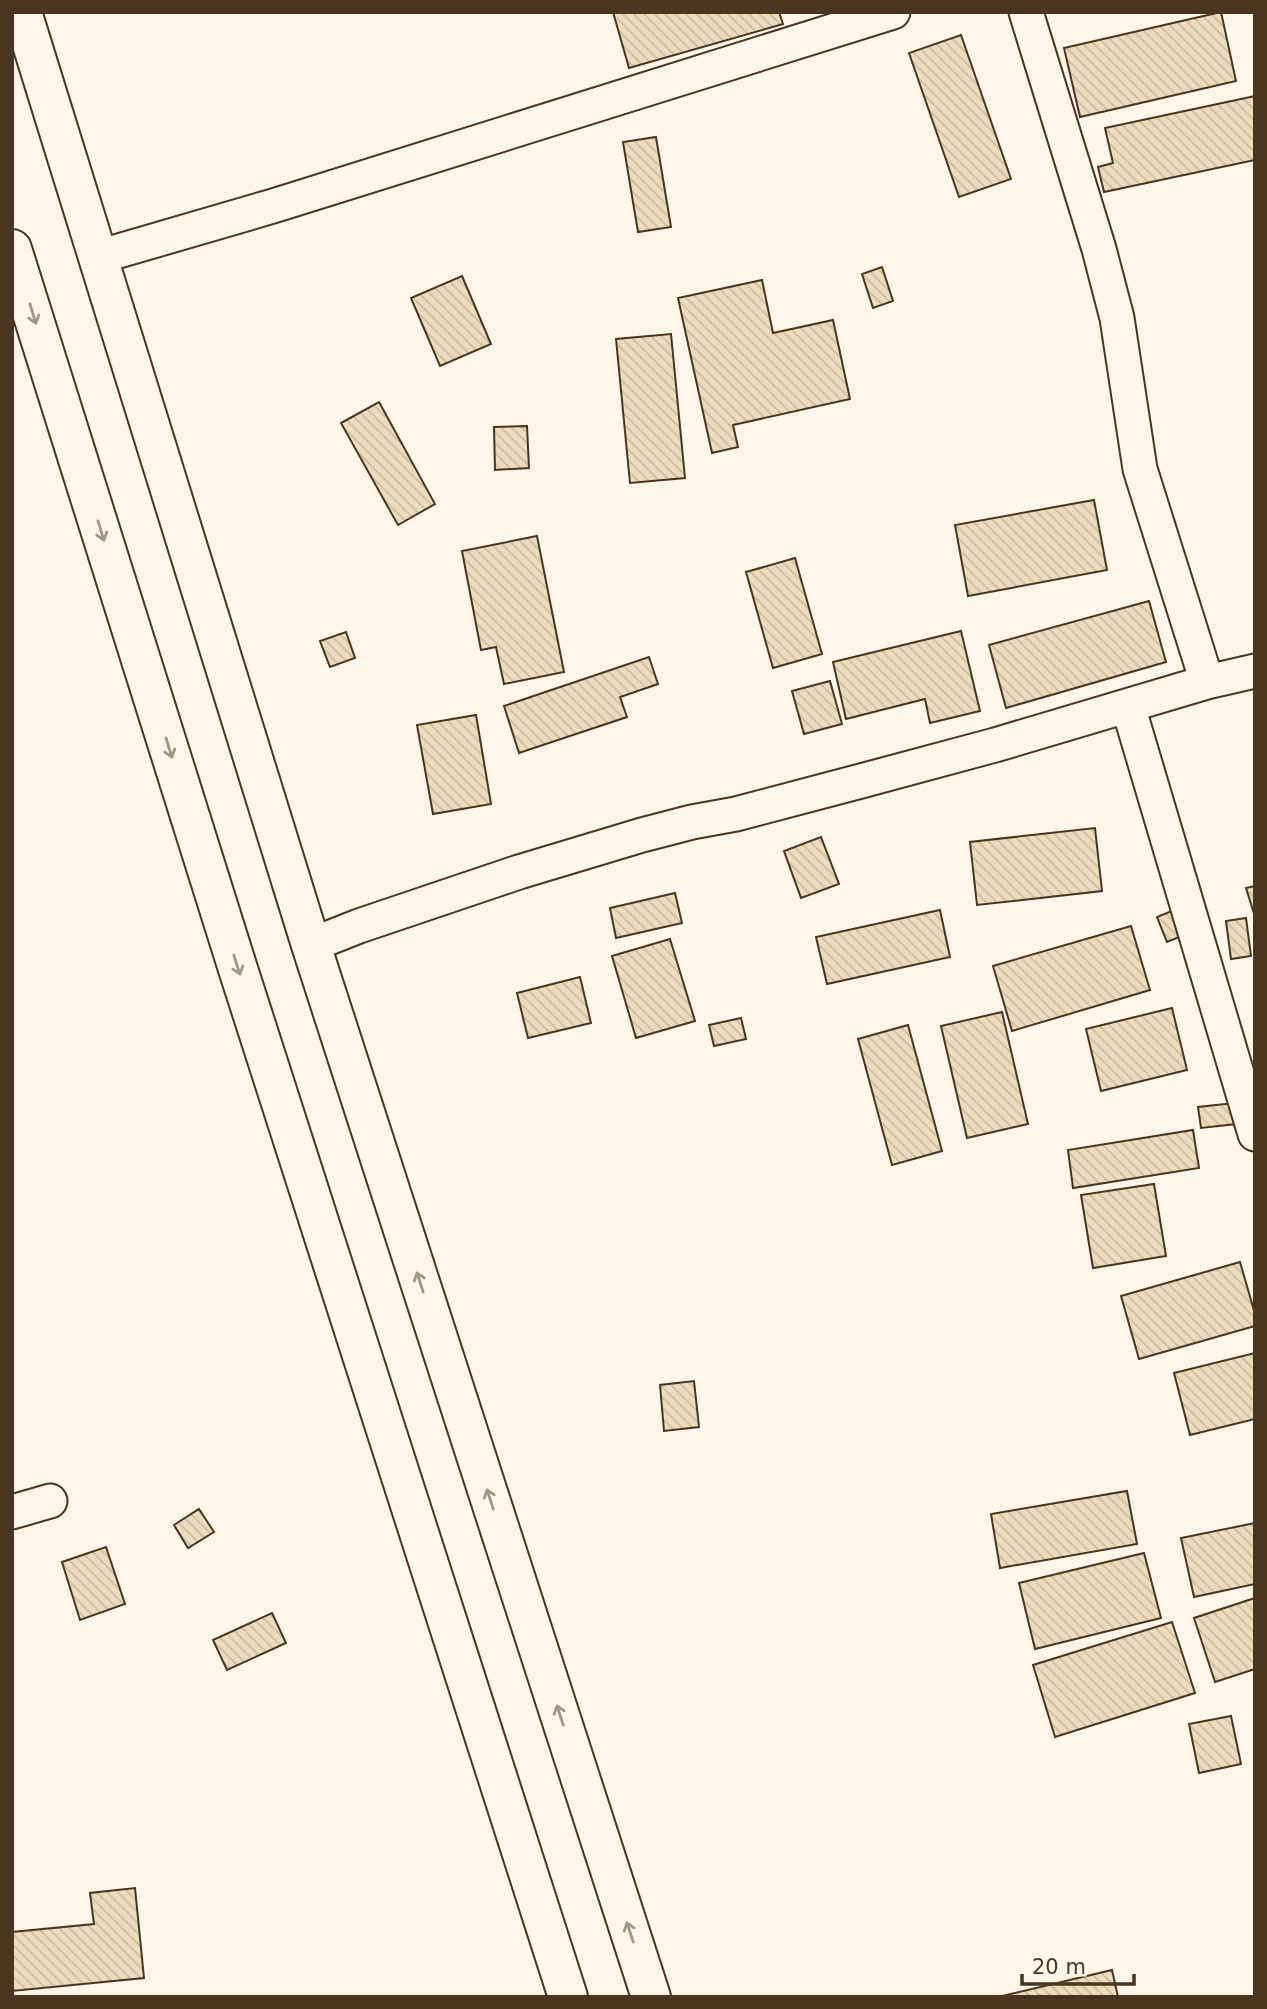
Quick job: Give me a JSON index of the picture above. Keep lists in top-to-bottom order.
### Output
{
  "scale_bar": "20 m"
}
